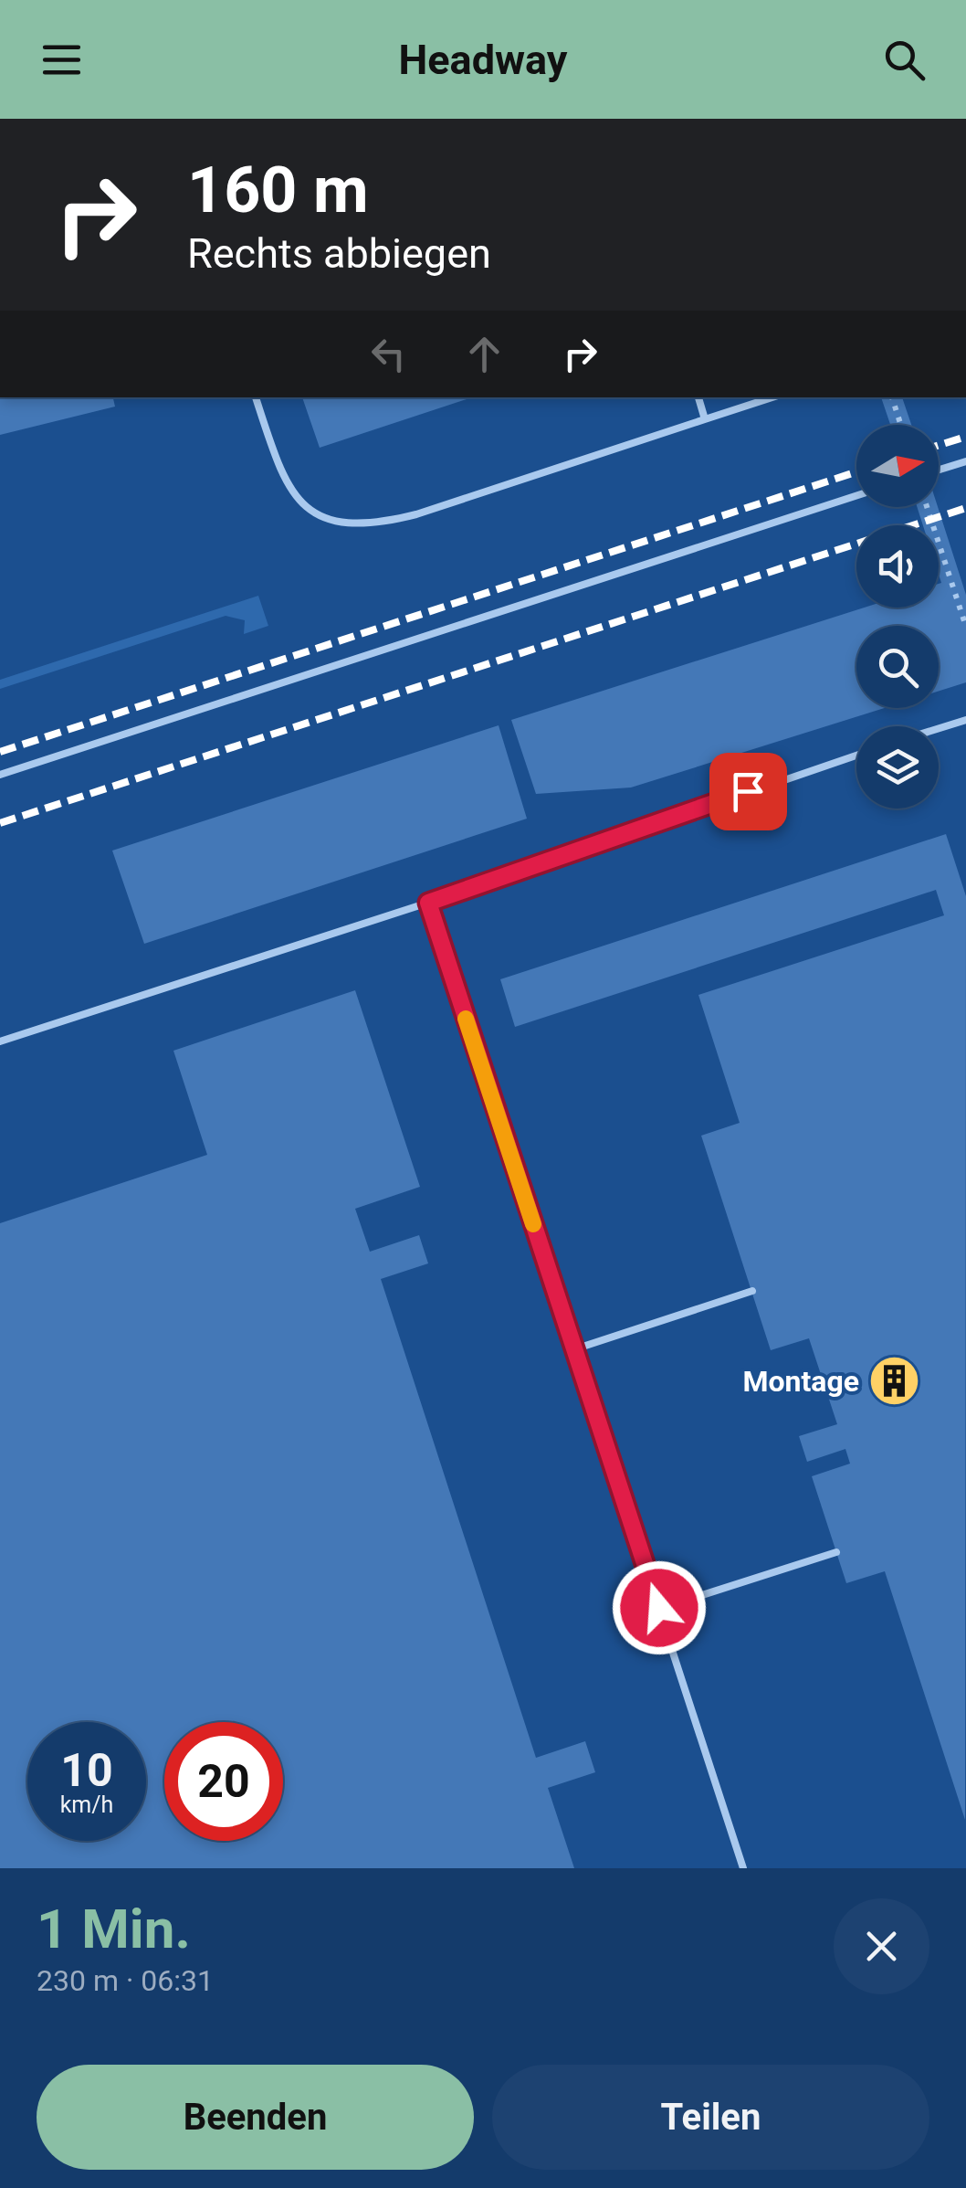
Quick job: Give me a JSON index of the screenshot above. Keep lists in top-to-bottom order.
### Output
{
  "places": {
    "building": ["Montage"]
  },
  "north": "right",
  "page": {
    "header": "Headway",
    "turn": ["160 m", "Rechts abbiegen"],
    "speed": "10 km/h",
    "limit": "20",
    "heading": ["1 Min.", "230 m · 06:31"],
    "buttons": ["Beenden", "Teilen"]
  }
}
